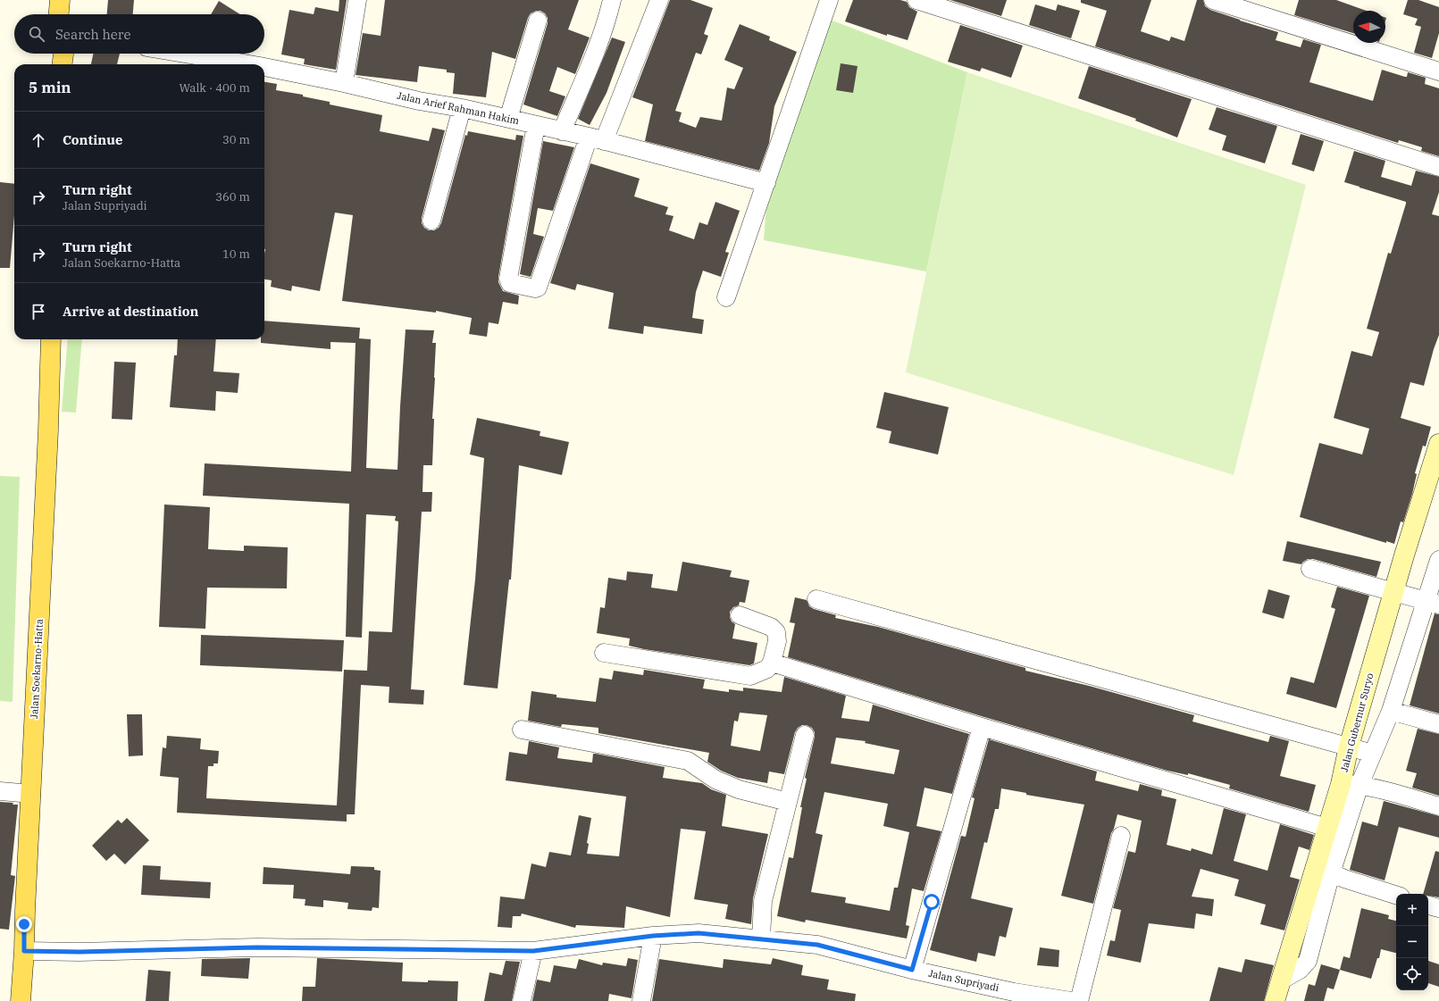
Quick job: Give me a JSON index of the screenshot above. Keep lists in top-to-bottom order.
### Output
{
  "streets": {
    "main road": ["Jalan Soekarno-Hatta", "Jalan Gubernur Suryo"],
    "street": ["Jalan Arief Rahman Hakim", "Jalan Supriyadi"]
  },
  "crossings": [
    ["Jalan Soekarno-Hatta", "Jalan Supriyadi"]
  ],
  "north": "left",
  "page": {
    "search": "Search here",
    "heading": ["5 min", "Walk · 400 m"],
    "list": [
      ["Continue", "30 m"],
      ["Turn right", "Jalan Supriyadi", "360 m"],
      ["Turn right", "Jalan Soekarno-Hatta", "10 m"],
      "Arrive at destination"
    ],
    "map_buttons": ["+", "−"]
  }
}
